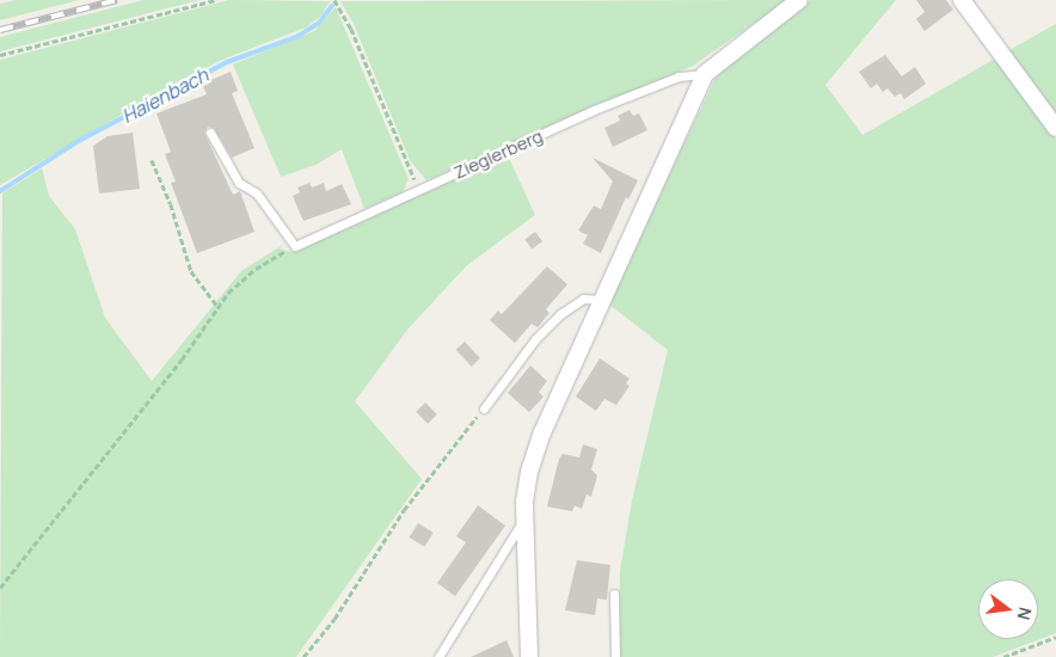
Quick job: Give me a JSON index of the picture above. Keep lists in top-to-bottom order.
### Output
{
  "streets": {
    "street": ["Zieglerberg"]
  },
  "water": ["Haienbach"],
  "north": "right"
}
